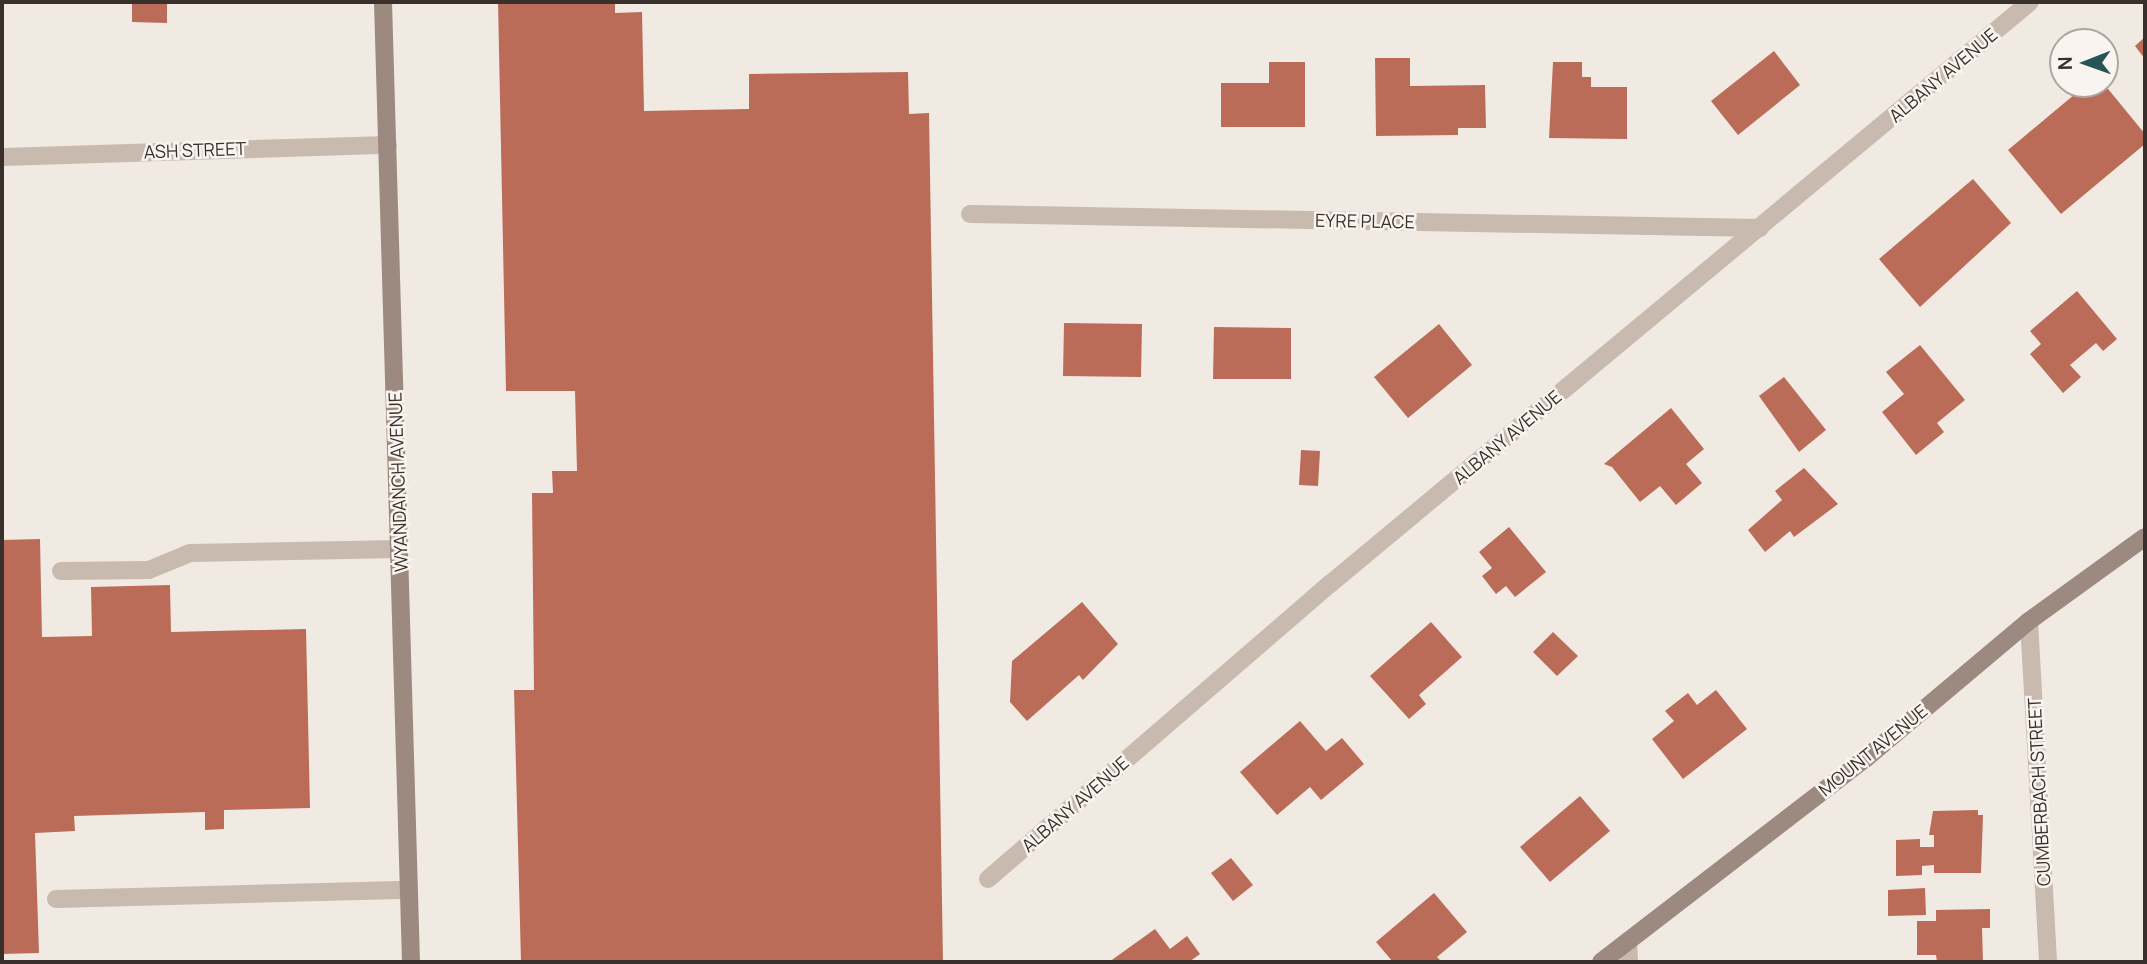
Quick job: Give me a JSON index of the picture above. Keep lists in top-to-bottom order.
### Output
{
  "streets": {
    "street": [
      "ALBANY AVENUE",
      "ASH STREET",
      "EYRE PLACE",
      "WYANDANCH AVENUE",
      "MOUNT AVENUE",
      "CUMBERBACH STREET"
    ]
  },
  "crossings": [
    ["ALBANY AVENUE", "EYRE PLACE"],
    ["ASH STREET", "WYANDANCH AVENUE"],
    ["MOUNT AVENUE", "CUMBERBACH STREET"]
  ],
  "north": "left"
}
